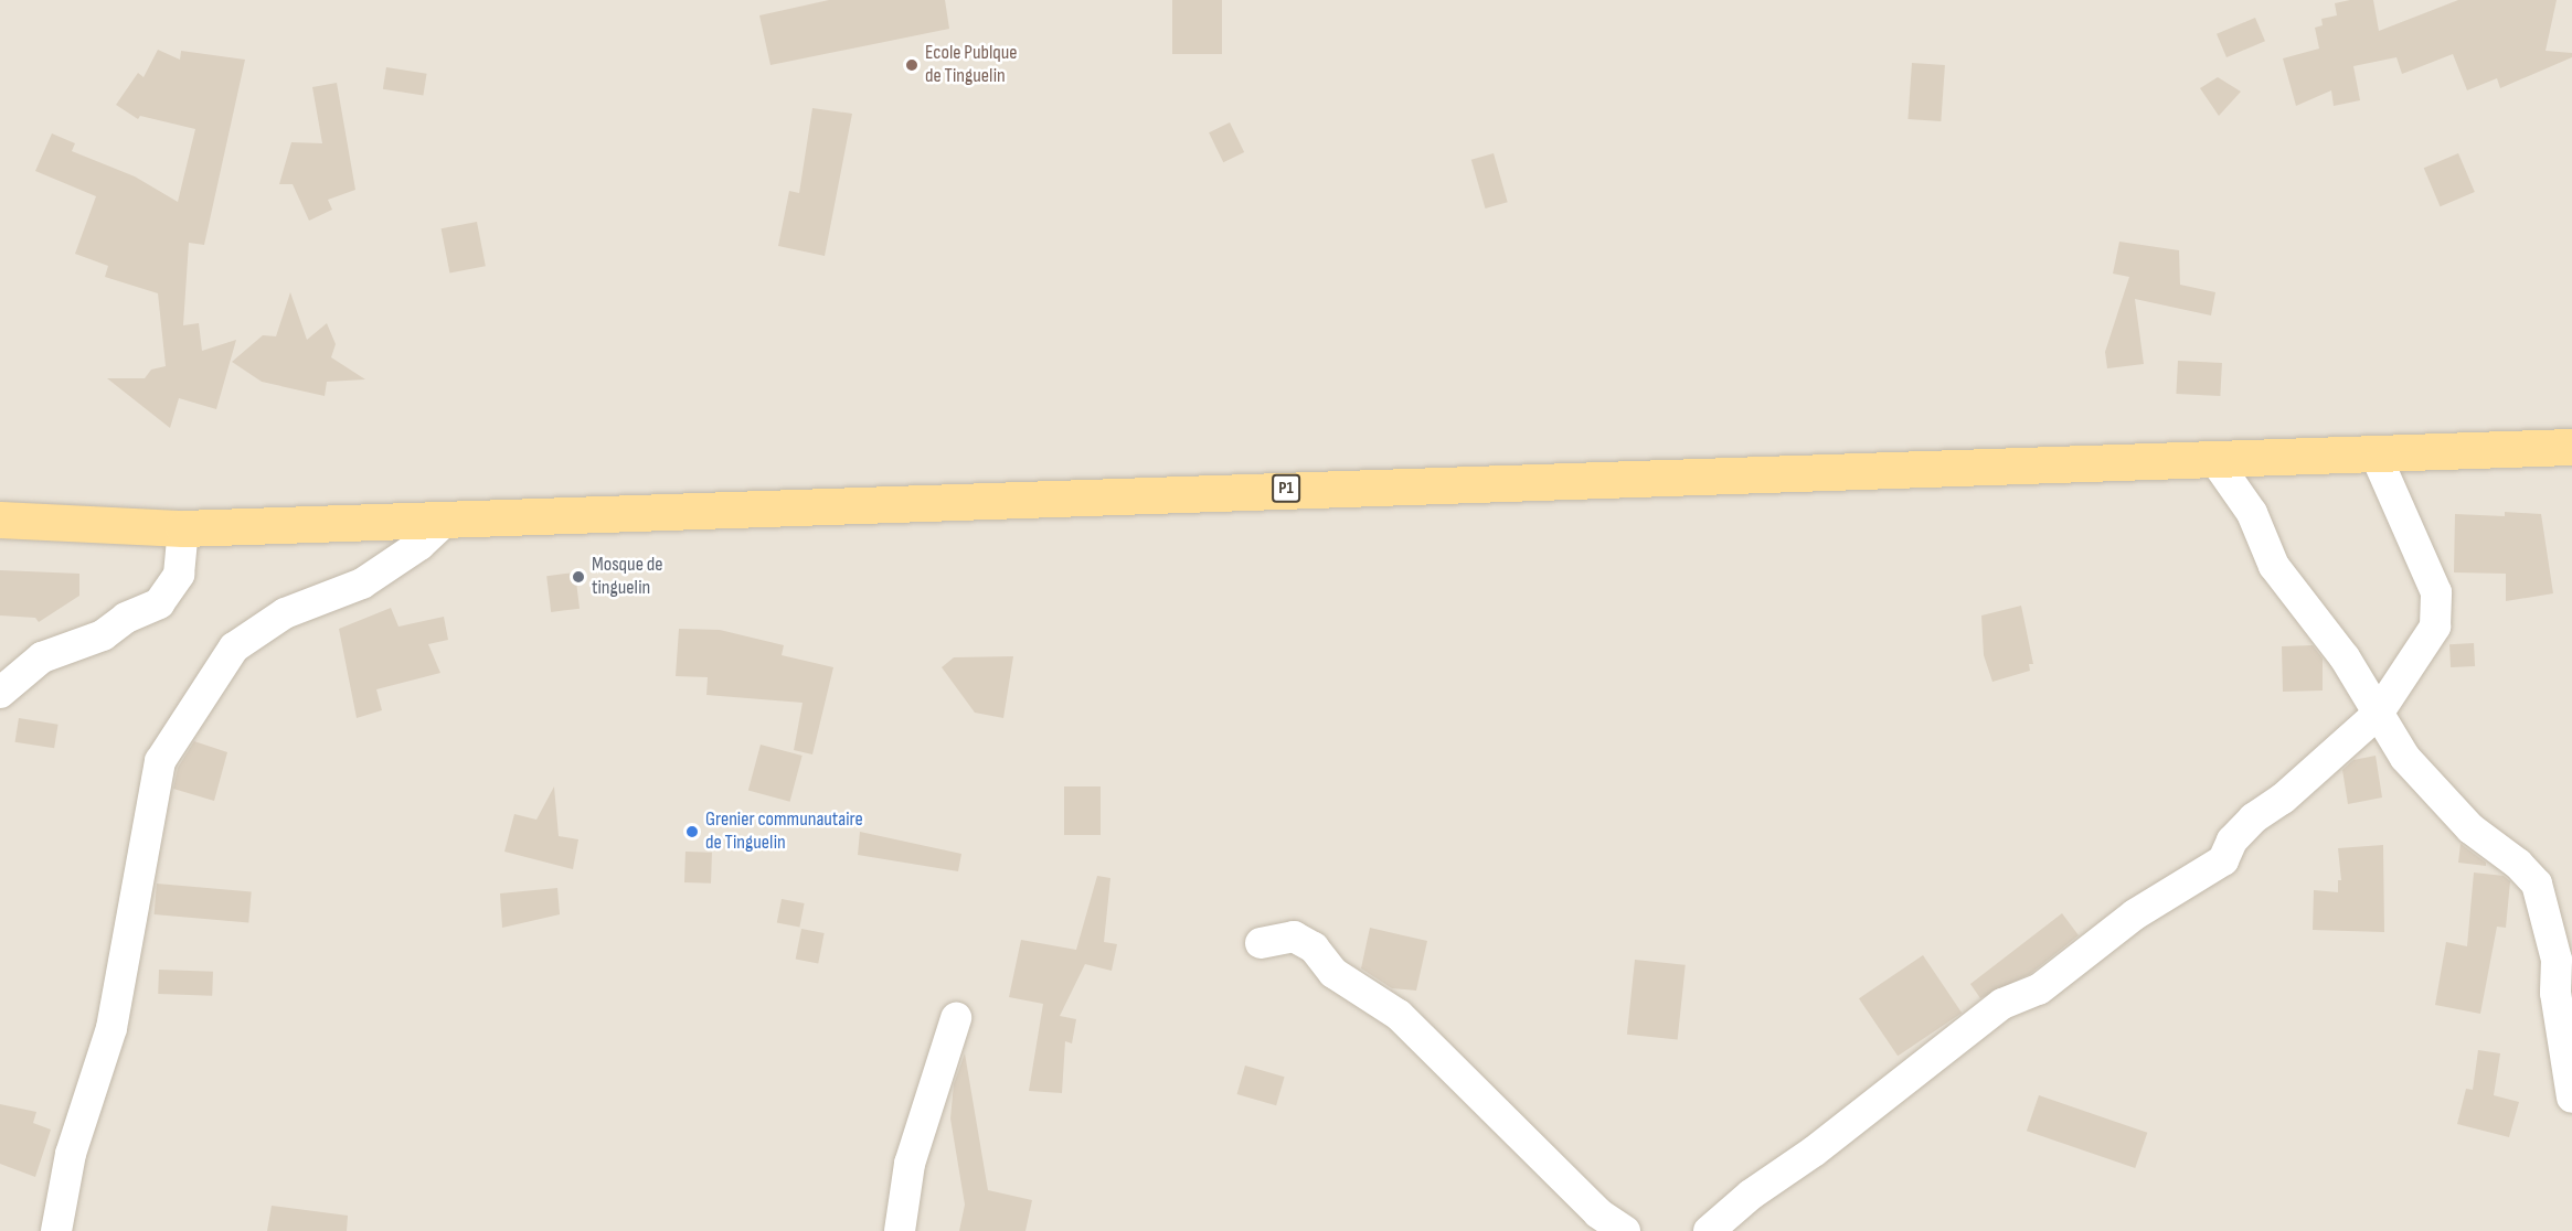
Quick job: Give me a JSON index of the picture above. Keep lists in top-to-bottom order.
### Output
{
  "streets": {
    "main road": ["P1"]
  },
  "places": ["Ecole Publque de Tinguelin", "Mosque de tinguelin", "Grenier communautaire de Tinguelin"]
}
